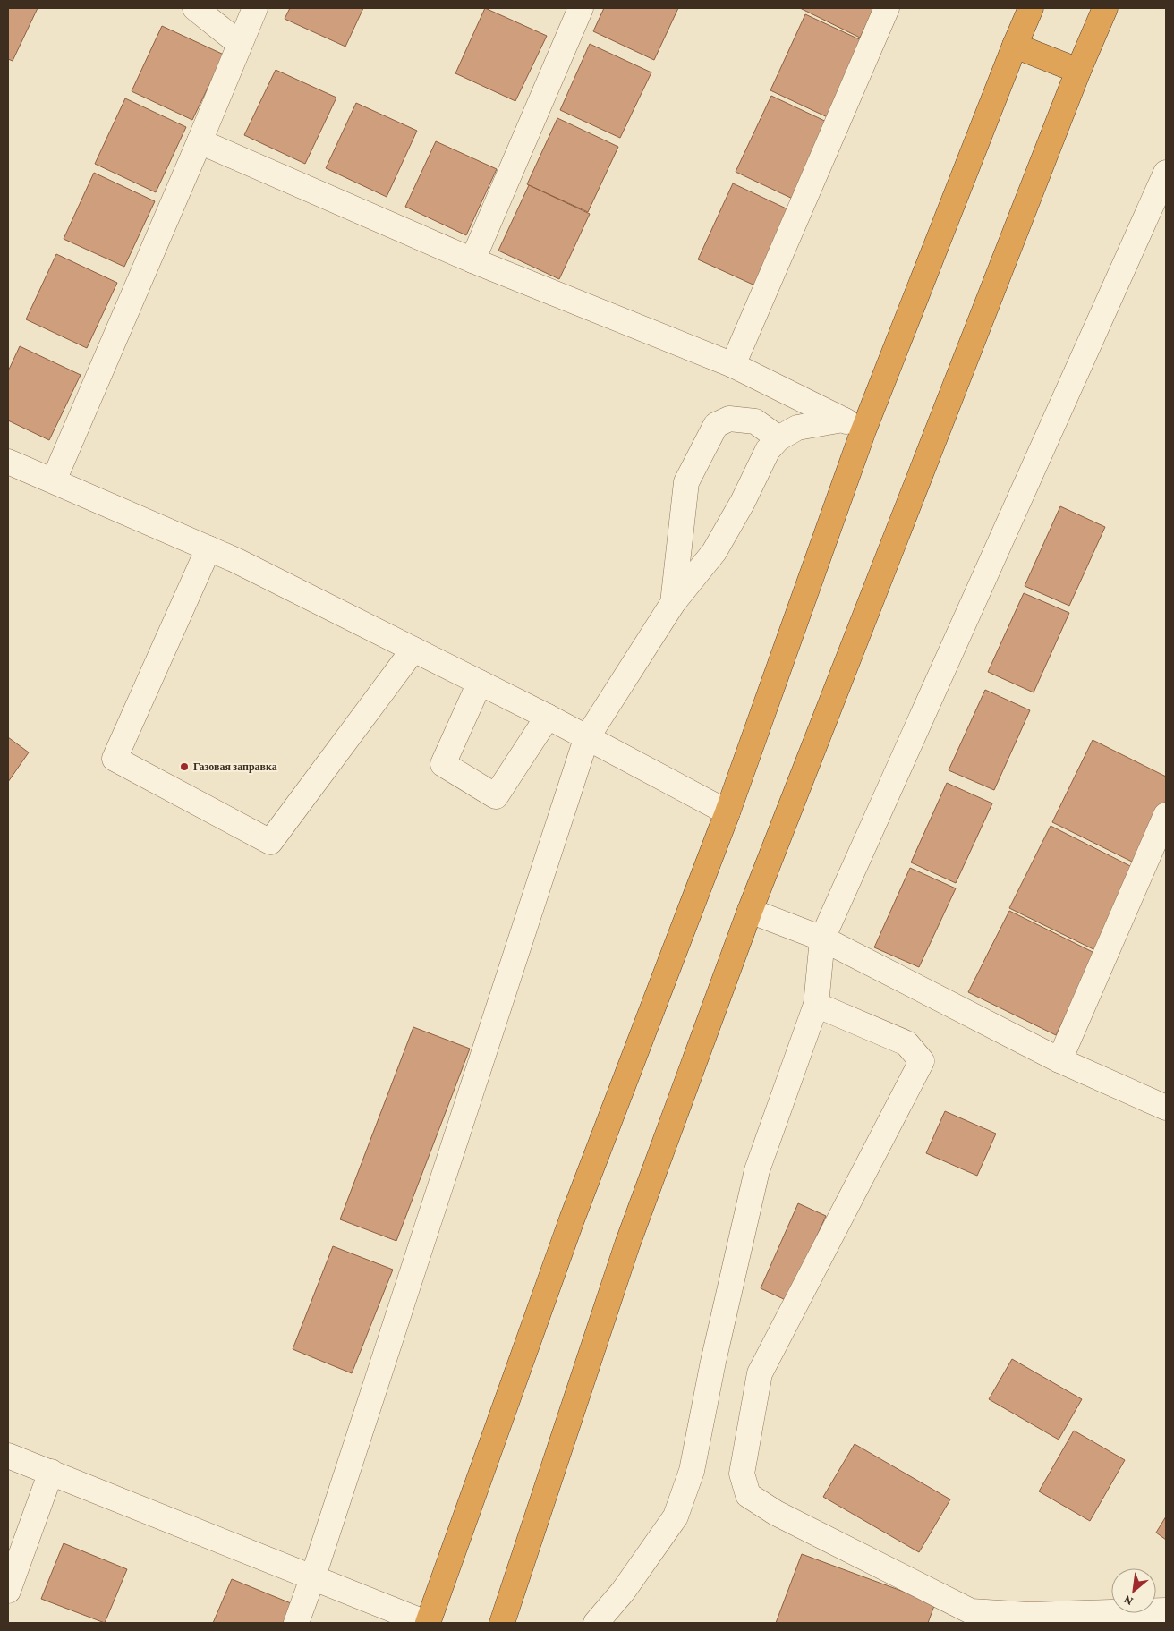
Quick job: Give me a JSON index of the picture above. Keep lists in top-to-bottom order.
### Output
{
  "places": ["Газовая заправка"],
  "north": "bottom left"
}
